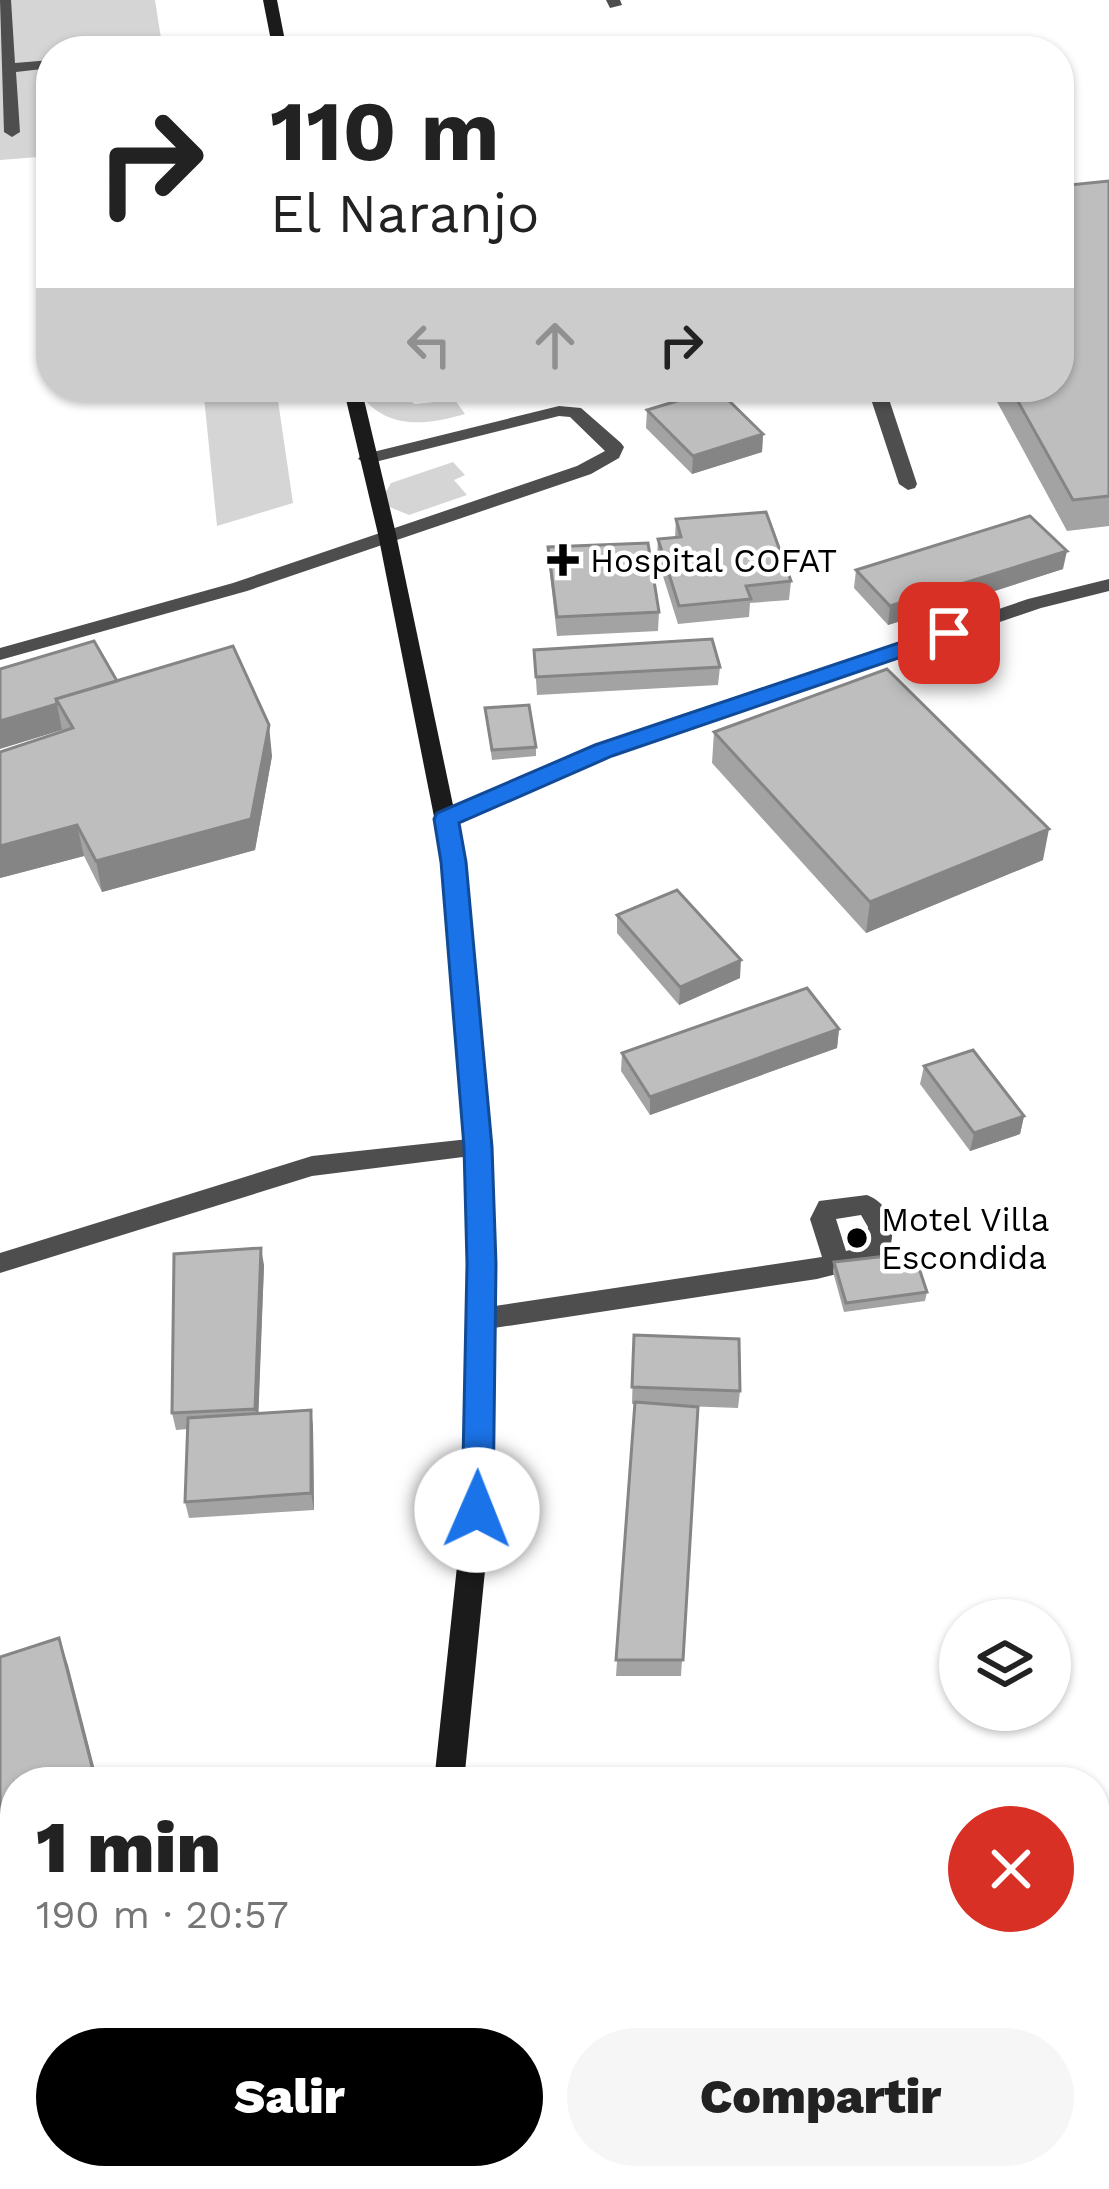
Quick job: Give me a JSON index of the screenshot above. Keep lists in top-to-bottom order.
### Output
{
  "places": {
    "health": ["Hospital COFAT"],
    "other": ["Motel Villa Escondida"]
  },
  "page": {
    "turn": ["110 m", "El Naranjo"],
    "heading": ["1 min", "190 m · 20:57"],
    "buttons": ["Salir", "Compartir"]
  }
}
